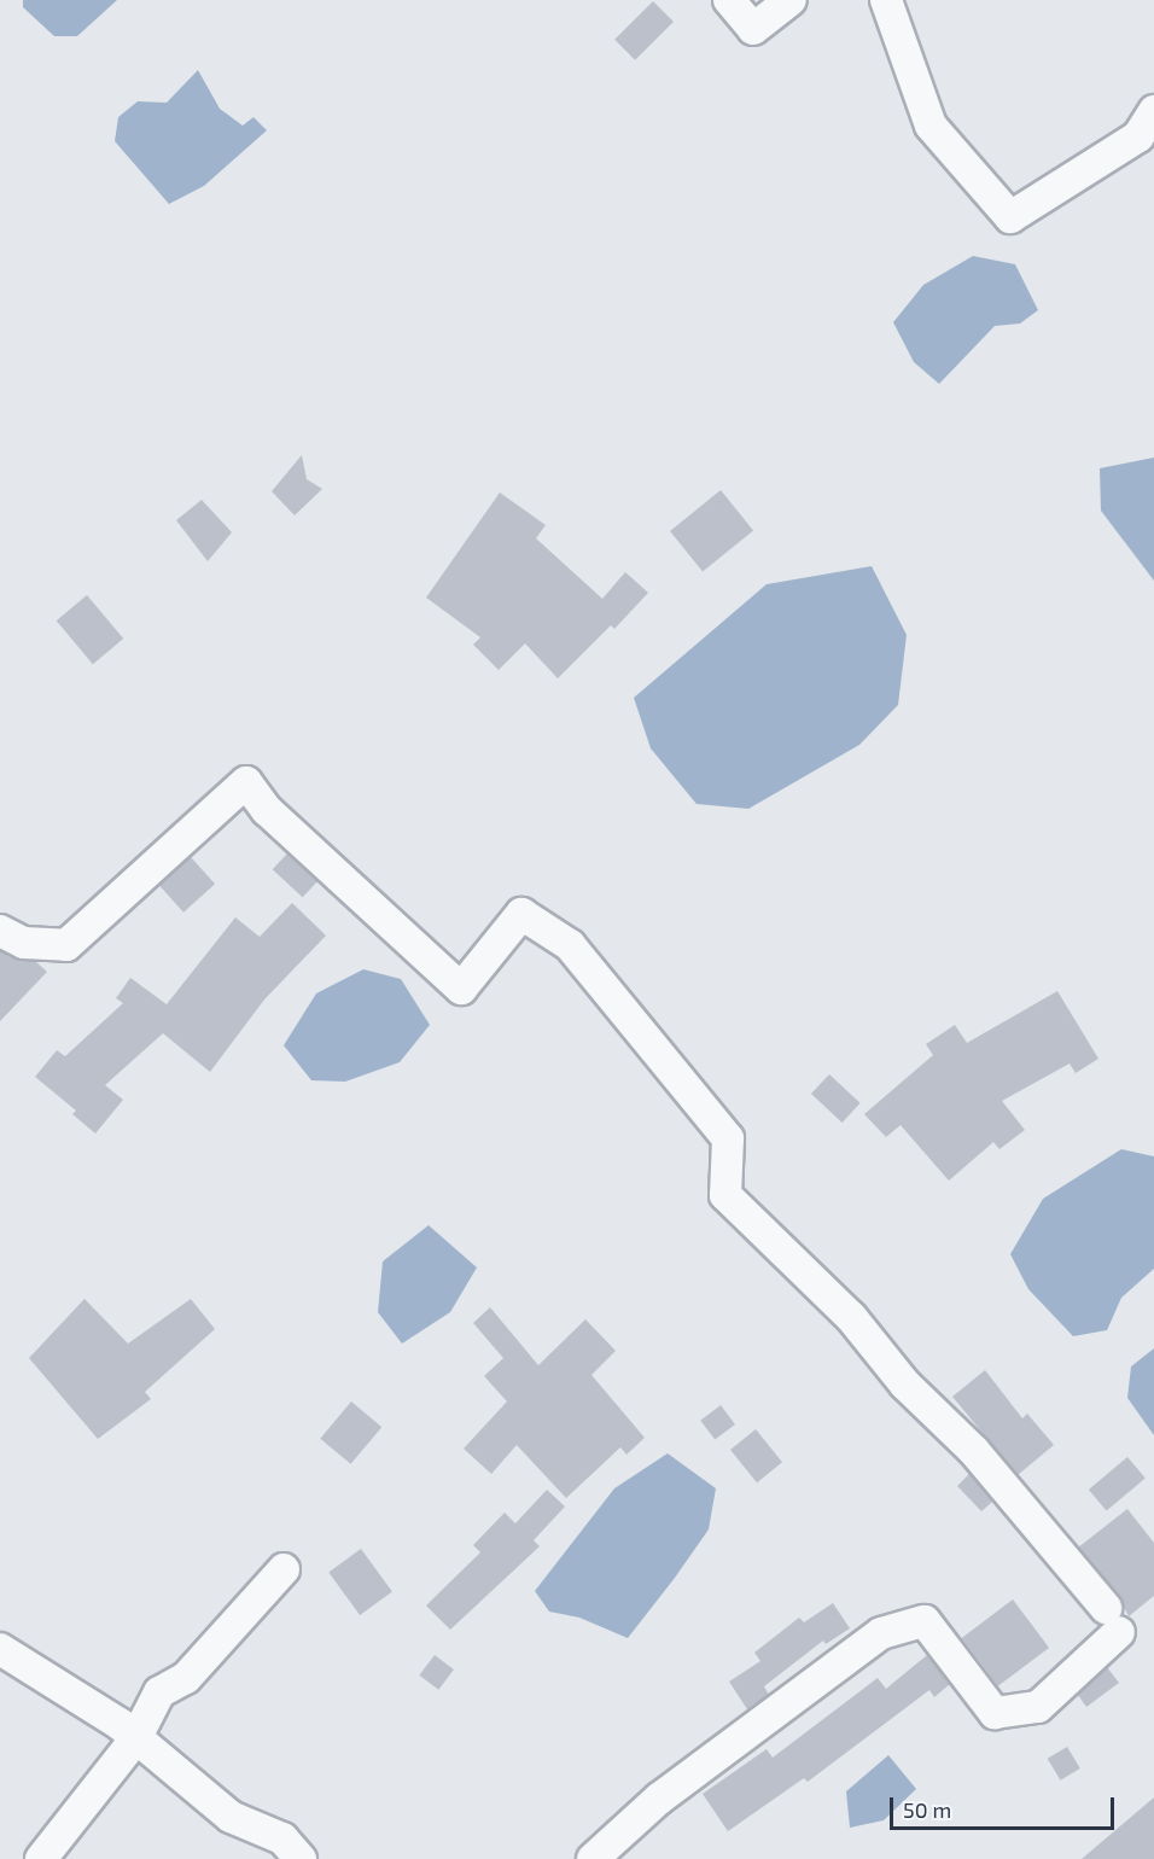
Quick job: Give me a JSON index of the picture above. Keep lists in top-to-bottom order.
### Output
{
  "scale_bar": "50 m"
}
